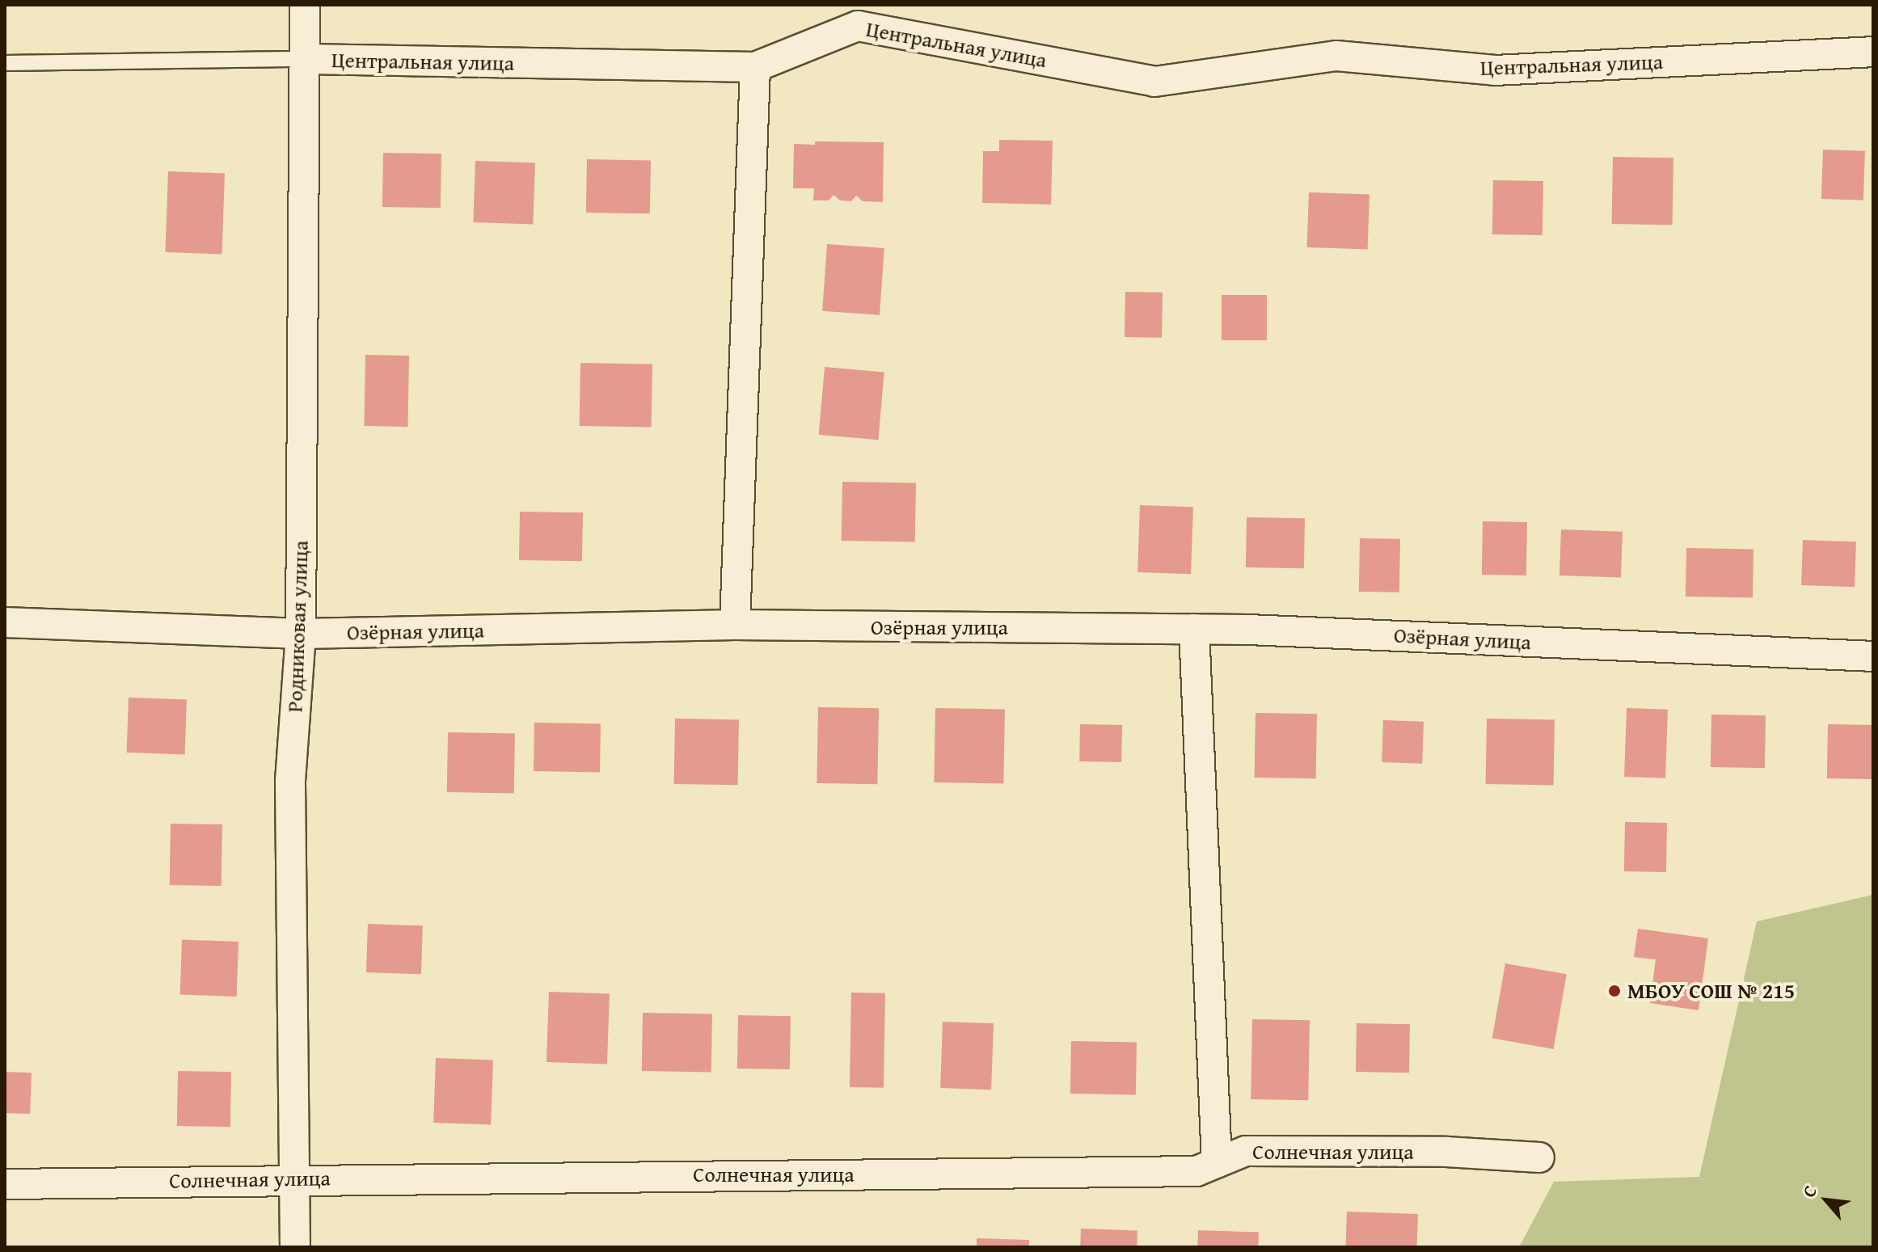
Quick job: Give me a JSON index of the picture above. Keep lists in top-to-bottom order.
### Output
{
  "streets": {
    "street": [
      "Центральная улица",
      "Родниковая улица",
      "Озёрная улица",
      "Солнечная улица"
    ]
  },
  "crossings": [
    ["Центральная улица", "Родниковая улица"],
    ["Родниковая улица", "Озёрная улица"],
    ["Родниковая улица", "Солнечная улица"]
  ],
  "places": ["МБОУ СОШ № 215"],
  "north": "top left"
}
